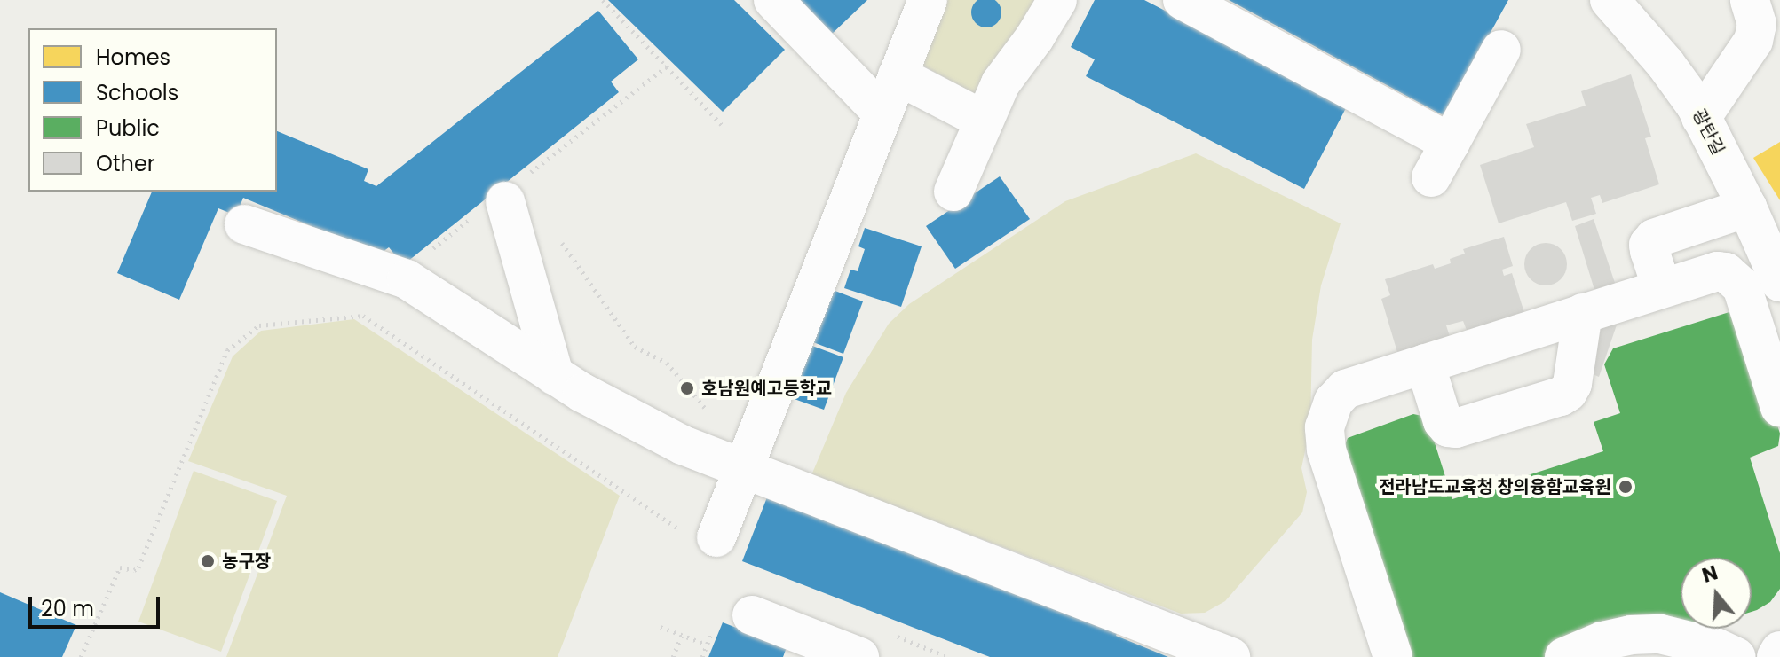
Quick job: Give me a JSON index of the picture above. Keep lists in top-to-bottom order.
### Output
{
  "streets": {
    "street": ["광탄길"]
  },
  "places": ["호남원예고등학교", "전라남도교육청 창의융합교육원", "농구장"],
  "legend": [
    "Homes",
    "Schools",
    "Public",
    "Other"
  ],
  "scale_bar": "20 m",
  "north": "top"
}
